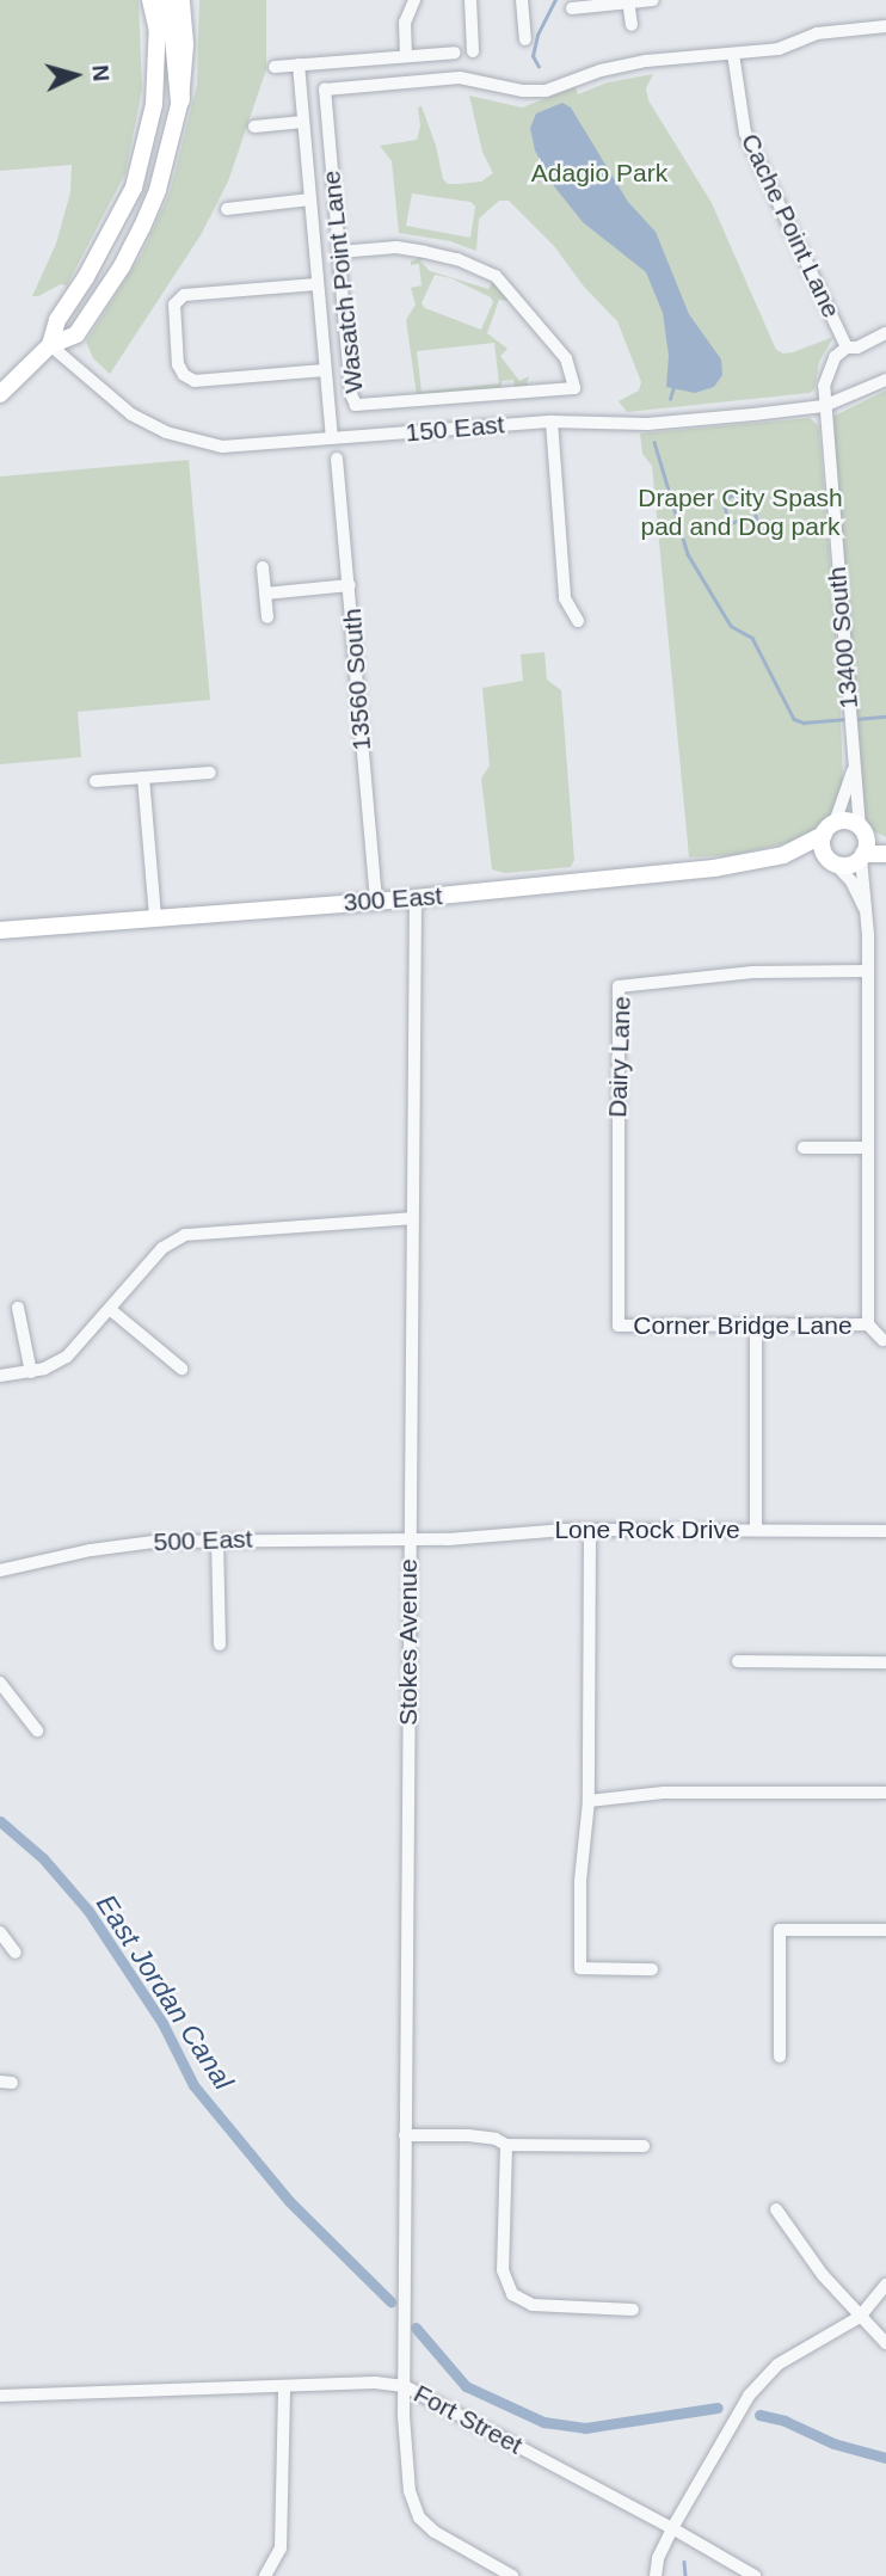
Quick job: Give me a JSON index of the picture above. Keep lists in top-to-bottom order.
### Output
{
  "streets": {
    "main road": ["300 East"],
    "street": [
      "Cache Point Lane",
      "Wasatch Point Lane",
      "150 East",
      "13400 South",
      "13560 South",
      "Dairy Lane",
      "Corner Bridge Lane",
      "Lone Rock Drive",
      "500 East",
      "Stokes Avenue",
      "Fort Street"
    ]
  },
  "crossings": [
    ["Cache Point Lane", "Wasatch Point Lane"],
    ["Cache Point Lane", "13400 South"],
    ["150 East", "13400 South"],
    ["13400 South", "300 East"],
    ["13400 South", "Corner Bridge Lane"],
    ["13560 South", "300 East"],
    ["300 East", "Corner Bridge Lane"],
    ["300 East", "Stokes Avenue"],
    ["Dairy Lane", "Corner Bridge Lane"],
    ["Lone Rock Drive", "500 East"],
    ["Lone Rock Drive", "Stokes Avenue"],
    ["500 East", "Stokes Avenue"],
    ["Stokes Avenue", "Fort Street"]
  ],
  "water": ["East Jordan Canal"],
  "parks": ["Adagio Park", "Draper City Spash pad and Dog park"],
  "north": "right"
}
